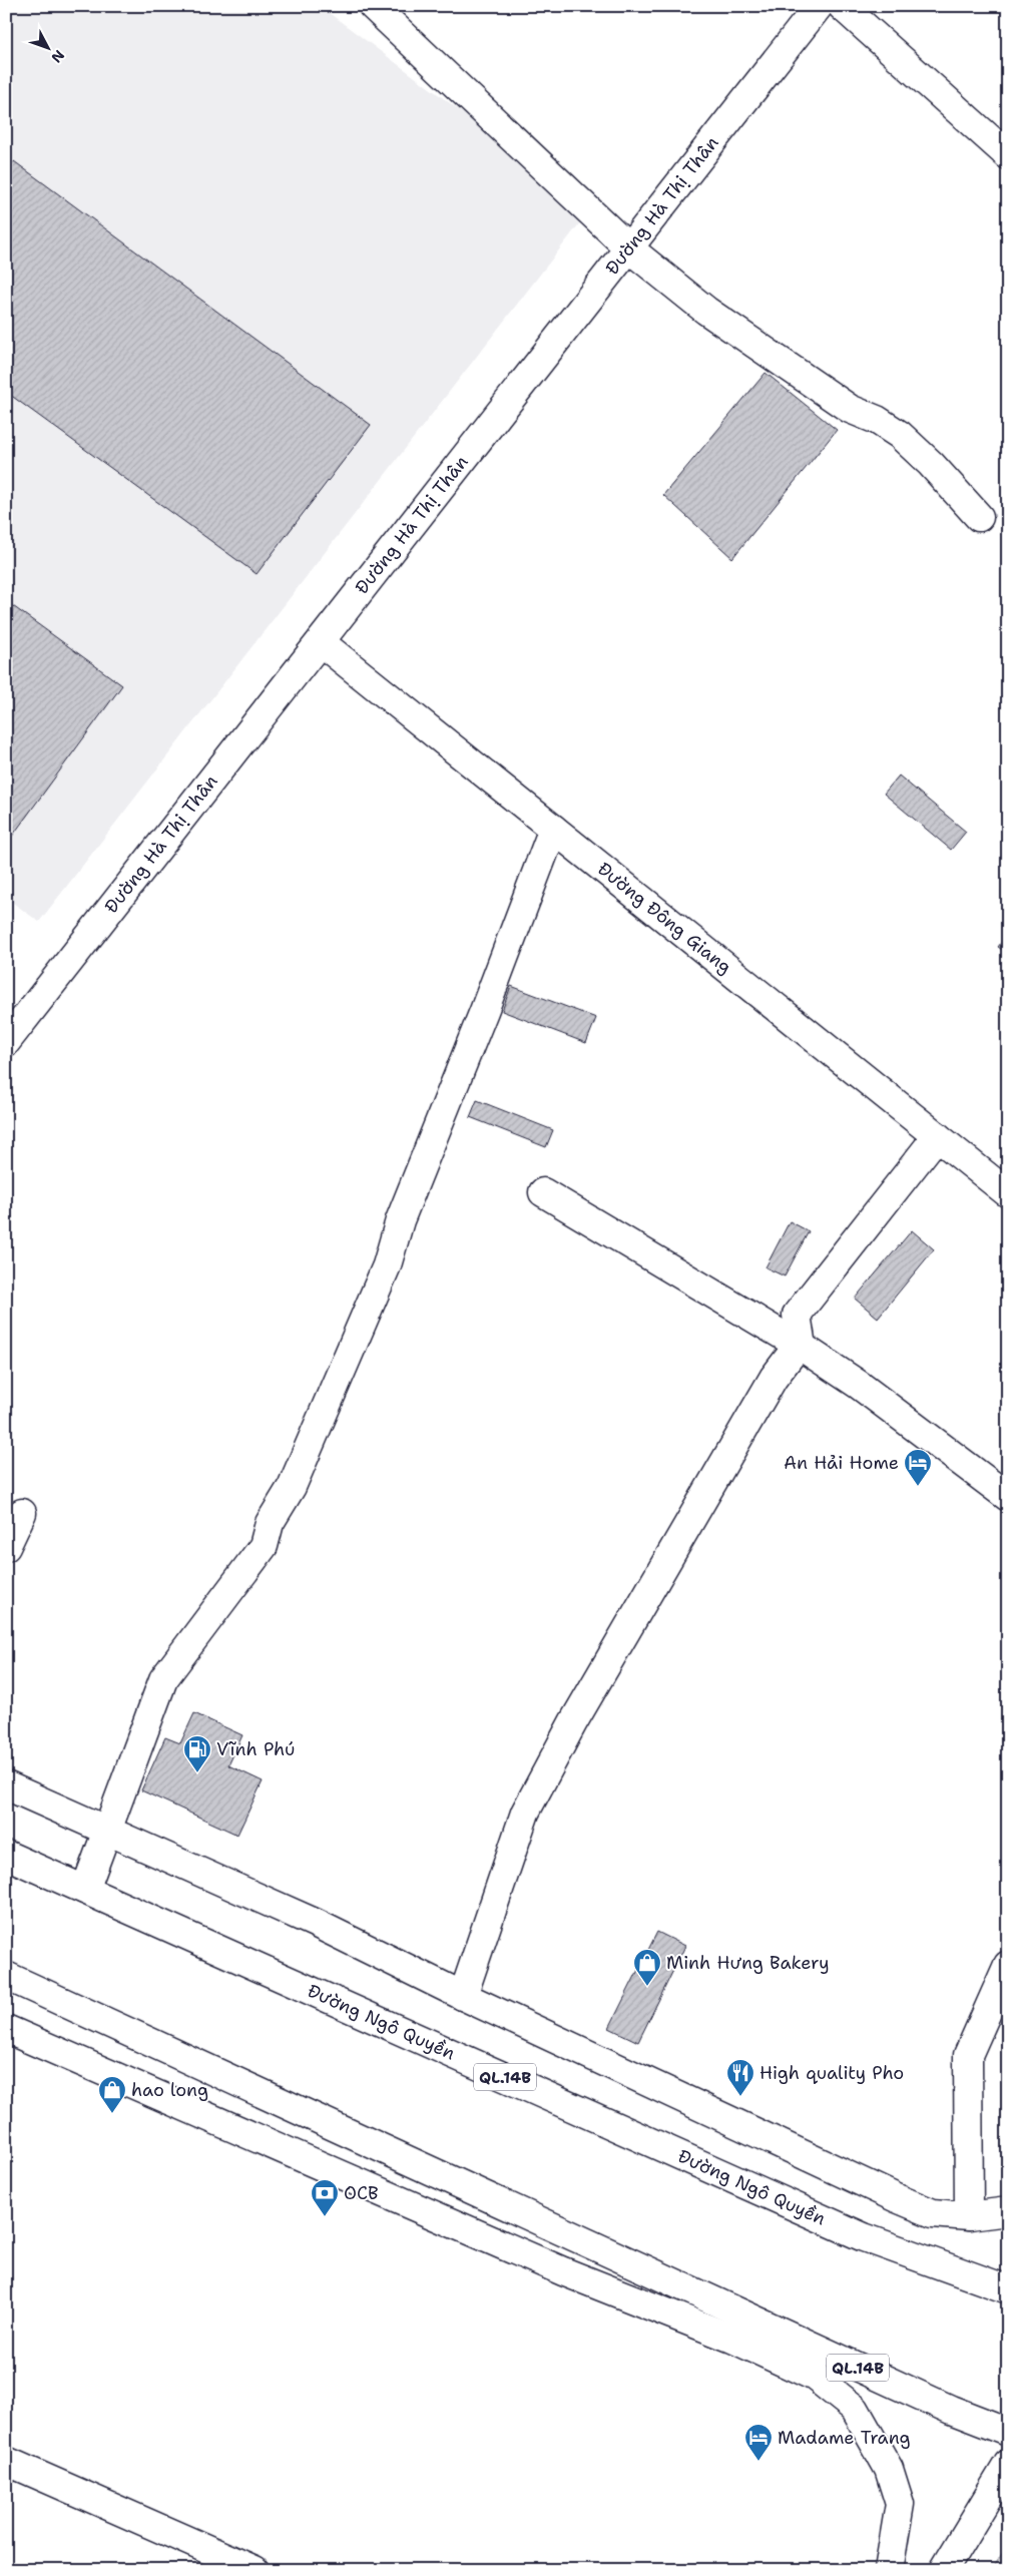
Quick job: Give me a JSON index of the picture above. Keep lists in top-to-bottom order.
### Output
{
  "streets": {
    "main road": [
      "Đường Hà Thị Thân",
      "Đường Đông Giang",
      "Đường Ngô Quyền",
      "QL.14B"
    ]
  },
  "crossings": [
    ["Đường Hà Thị Thân", "Đường Đông Giang"]
  ],
  "places": {
    "hotel": ["An Hải Home", "Madame Trang"],
    "fuel station": ["Vĩnh Phú"],
    "shop": ["Minh Hưng Bakery", "hao long"],
    "restaurant": ["High quality Pho"],
    "bank": ["OCB"]
  },
  "north": "bottom right"
}
